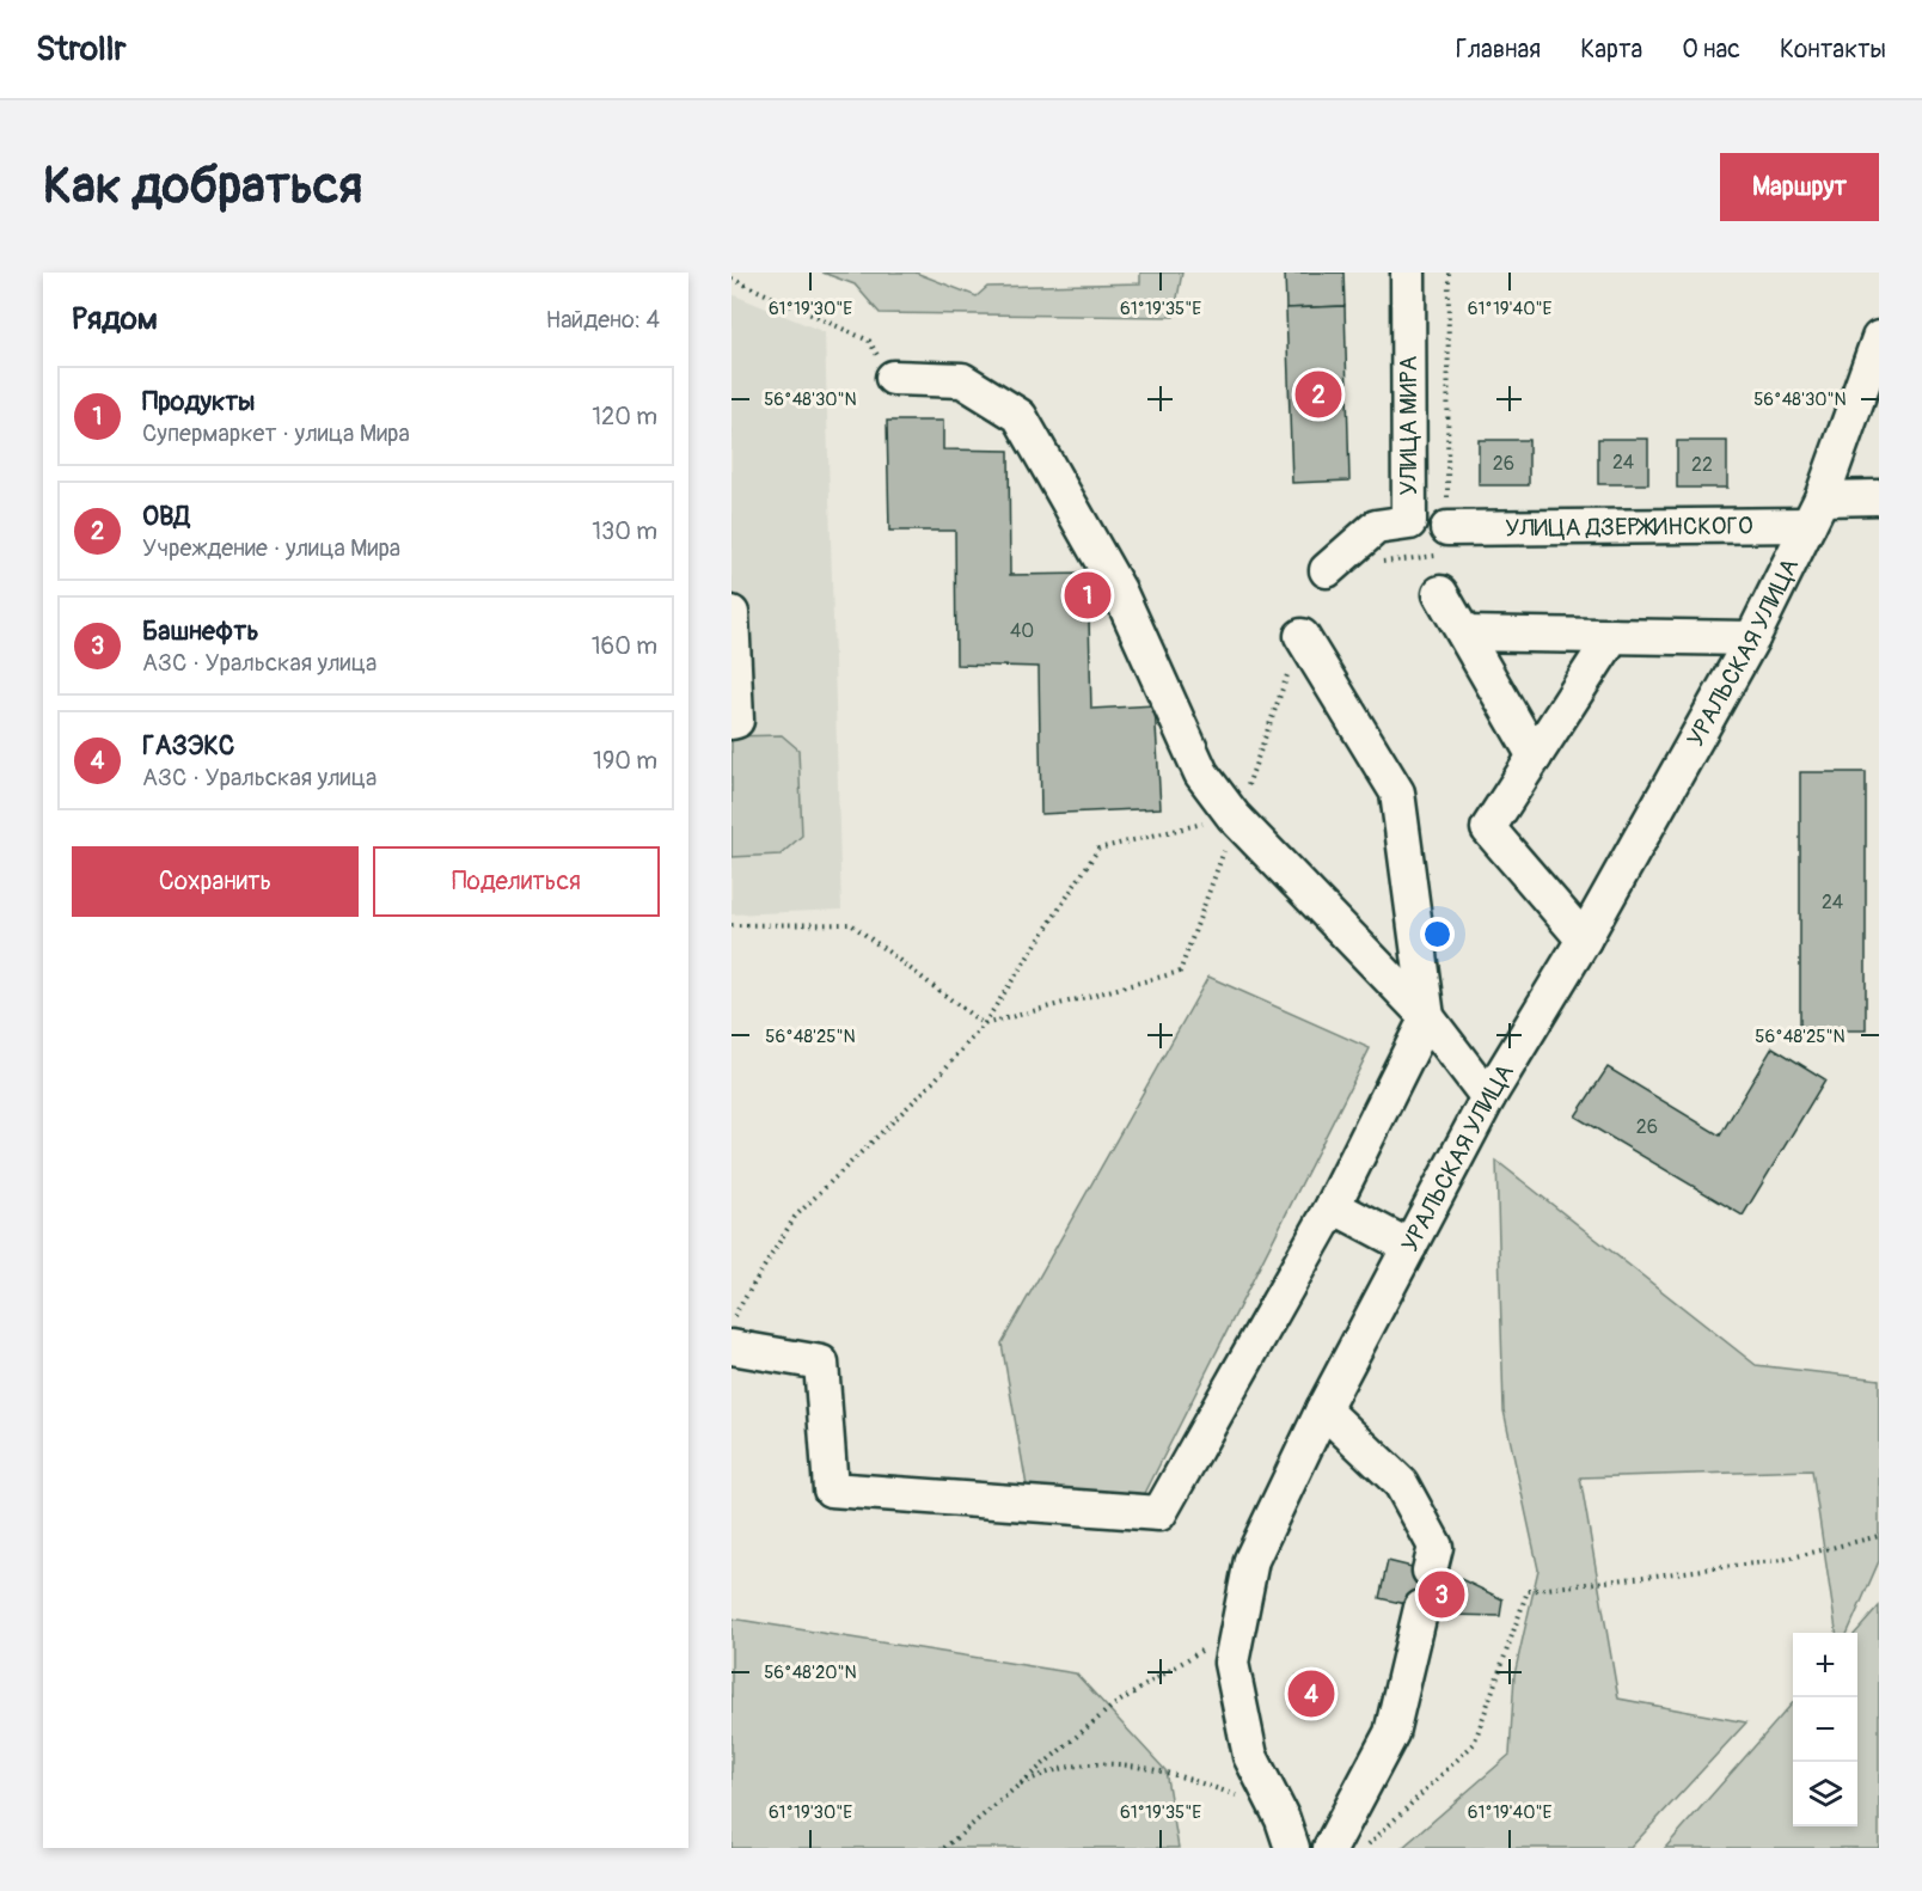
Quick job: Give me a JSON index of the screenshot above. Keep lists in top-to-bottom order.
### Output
{
  "streets": {
    "street": ["УЛИЦА МИРА", "УЛИЦА ДЗЕРЖИНСКОГО", "УРАЛЬСКАЯ УЛИЦА"]
  },
  "crossings": [
    ["УЛИЦА ДЗЕРЖИНСКОГО", "УРАЛЬСКАЯ УЛИЦА"]
  ],
  "house_numbers": [
    "24",
    "26",
    "22",
    "40",
    "24",
    "26"
  ],
  "page": {
    "header": "Strollr",
    "nav": [
      "Главная",
      "Карта",
      "О нас",
      "Контакты"
    ],
    "buttons": [
      "Маршрут",
      ["Сохранить", "Поделиться"]
    ],
    "title": "Как добраться",
    "heading": ["Рядом", "Найдено: 4"],
    "list": [
      {
        "mark": "1",
        "name": "Продукты",
        "note": "Супермаркет · улица Мира",
        "value": "120 m"
      },
      {
        "mark": "2",
        "name": "ОВД",
        "note": "Учреждение · улица Мира",
        "value": "130 m"
      },
      {
        "mark": "3",
        "name": "Башнефть",
        "note": "АЗС · Уральская улица",
        "value": "160 m"
      },
      {
        "mark": "4",
        "name": "ГАЗЭКС",
        "note": "АЗС · Уральская улица",
        "value": "190 m"
      }
    ],
    "pins": [
      "2",
      "1",
      "3",
      "4"
    ],
    "map_buttons": ["+", "−"]
  },
  "coordinates": [
    "61°19'30\"E",
    "61°19'35\"E",
    "61°19'40\"E",
    "56°48'30\"N",
    "56°48'25\"N",
    "56°48'20\"N"
  ]
}
